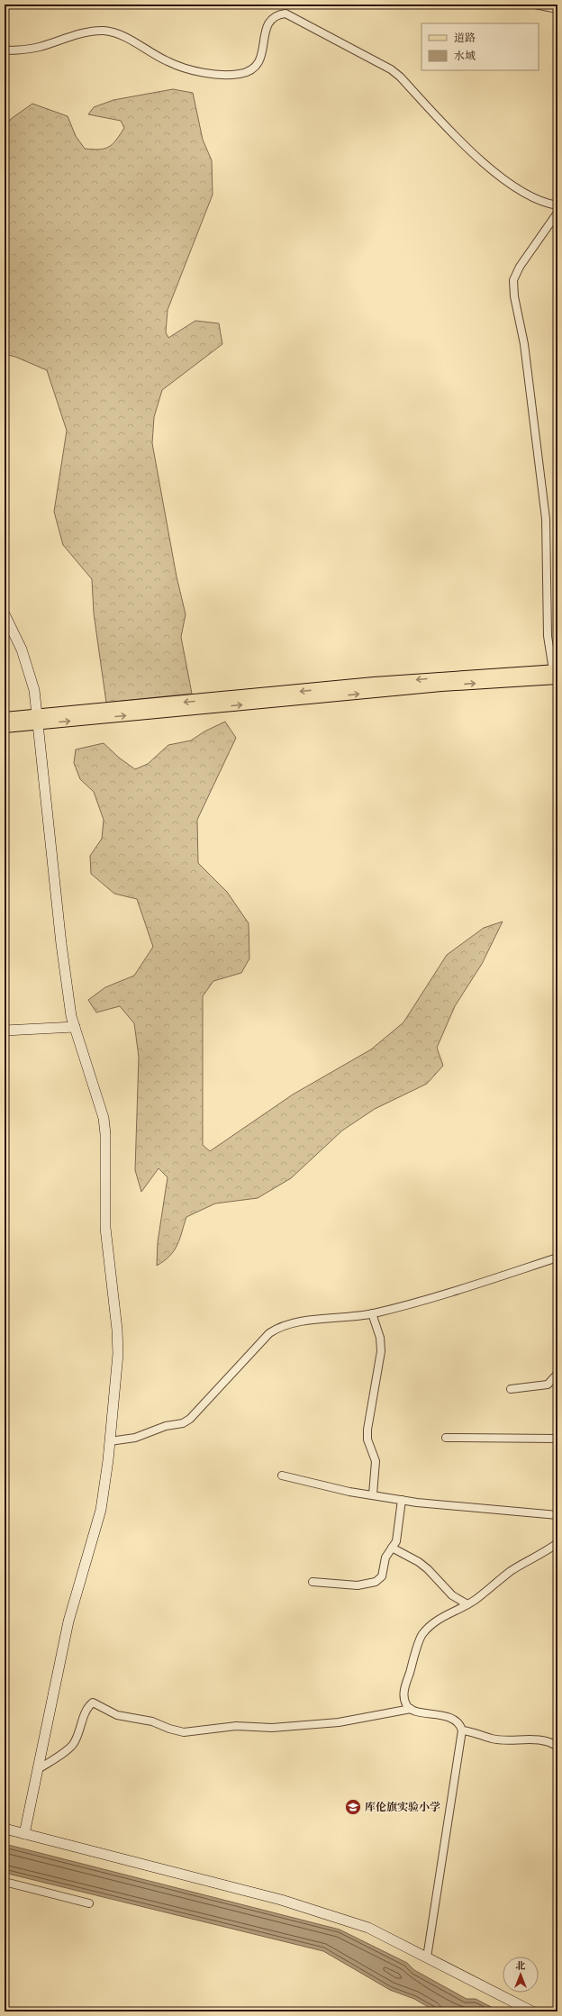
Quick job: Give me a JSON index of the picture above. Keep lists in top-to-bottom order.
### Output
{
  "places": {
    "school or university": ["库伦旗实验小学"]
  },
  "legend": ["道路", "水域"],
  "north": "top"
}
